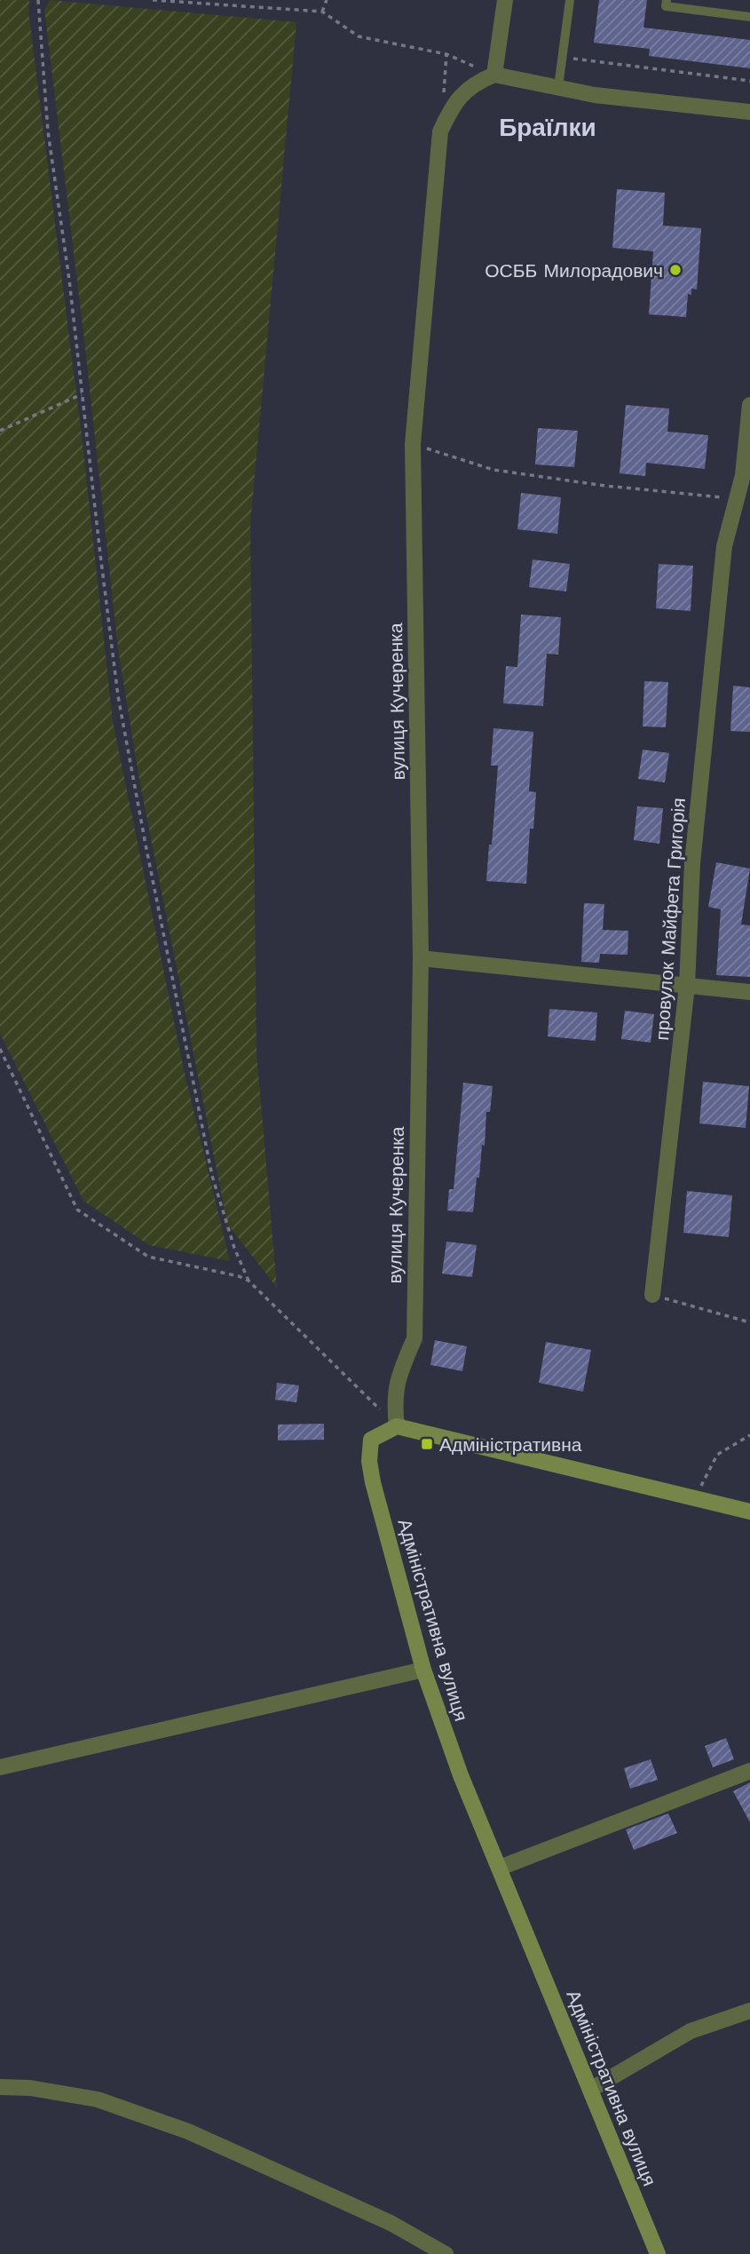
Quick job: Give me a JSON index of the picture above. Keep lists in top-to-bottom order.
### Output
{
  "streets": {
    "street": ["вулиця Кучеренка", "провулок Майфета Григорія", "Адміністративна вулиця"]
  },
  "crossings": [
    ["вулиця Кучеренка", "Адміністративна вулиця"]
  ],
  "districts": ["Браїлки"],
  "places": {
    "other": ["ОСББ Милорадович"],
    "transit": ["Адміністративна"]
  }
}
